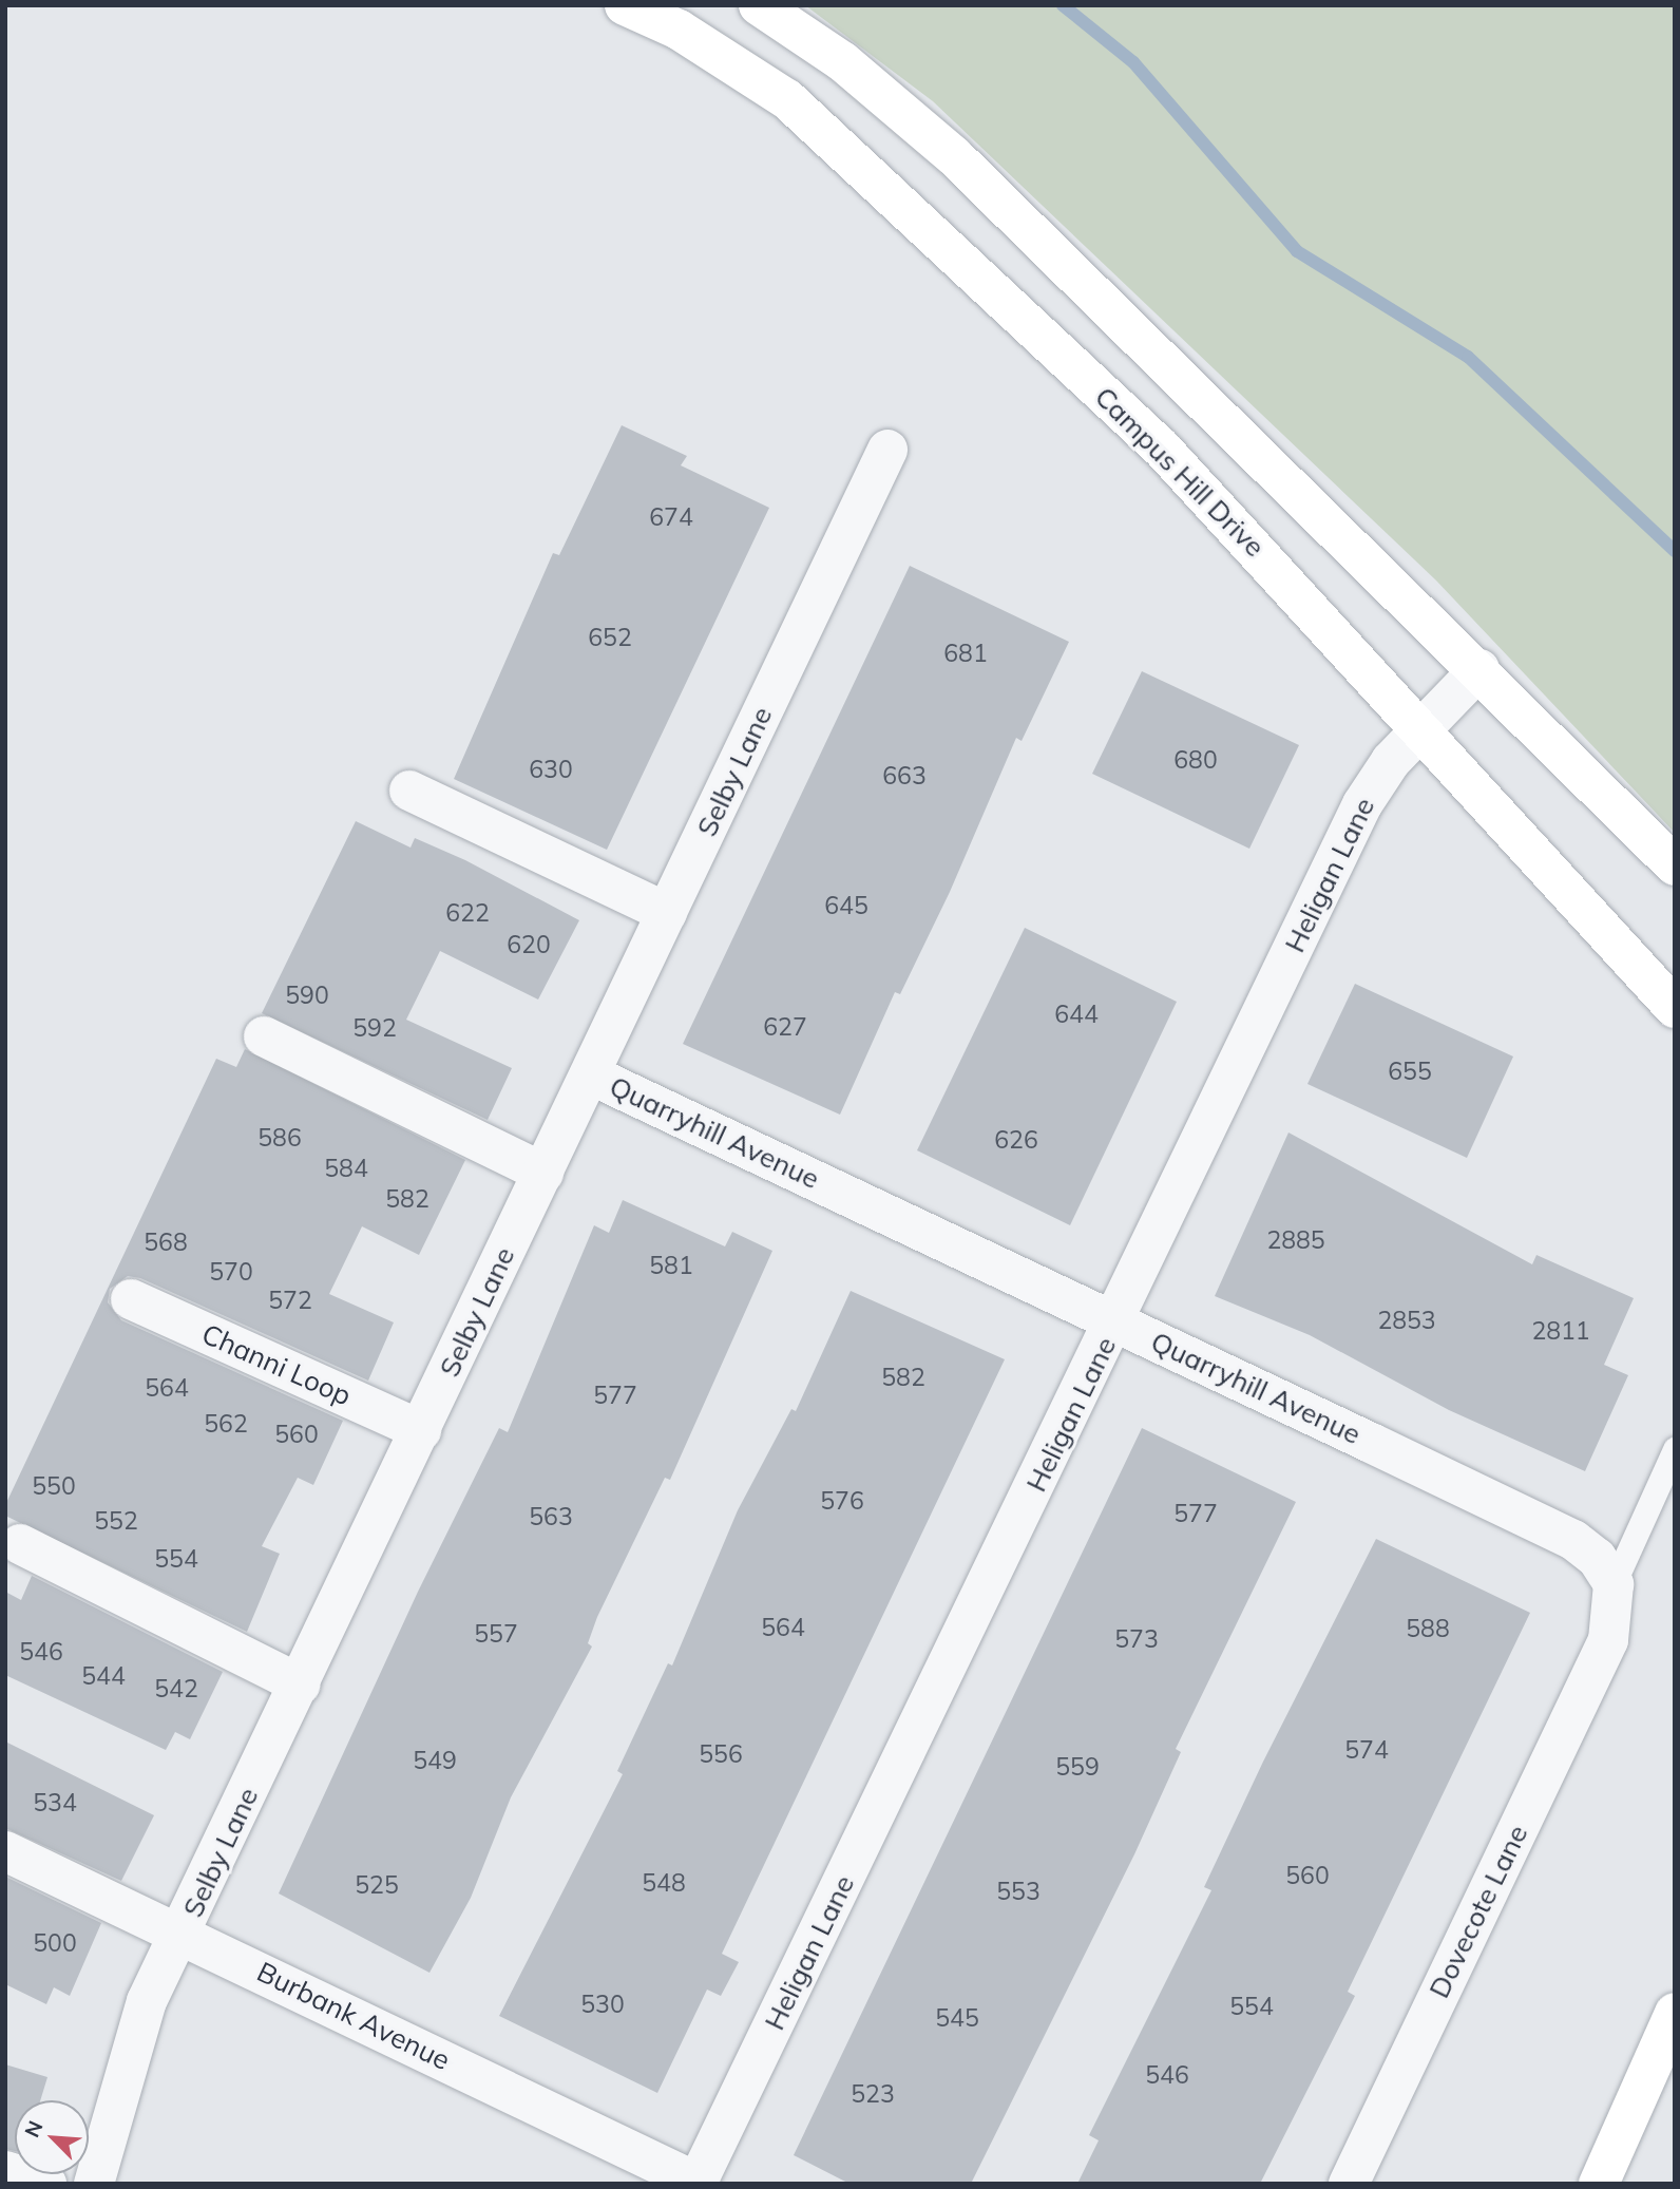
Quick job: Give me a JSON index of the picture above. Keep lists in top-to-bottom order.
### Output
{
  "streets": {
    "street": [
      "Campus Hill Drive",
      "Selby Lane",
      "Heligan Lane",
      "Quarryhill Avenue",
      "Channi Loop",
      "Dovecote Lane",
      "Burbank Avenue"
    ]
  },
  "crossings": [
    ["Campus Hill Drive", "Heligan Lane"],
    ["Selby Lane", "Quarryhill Avenue"],
    ["Selby Lane", "Channi Loop"],
    ["Selby Lane", "Burbank Avenue"],
    ["Heligan Lane", "Quarryhill Avenue"],
    ["Heligan Lane", "Burbank Avenue"],
    ["Quarryhill Avenue", "Dovecote Lane"]
  ],
  "house_numbers": [
    "674",
    "652",
    "681",
    "680",
    "630",
    "663",
    "645",
    "622",
    "620",
    "590",
    "644",
    "627",
    "592",
    "655",
    "586",
    "626",
    "584",
    "582",
    "2885",
    "568",
    "581",
    "570",
    "572",
    "2853",
    "2811",
    "582",
    "564",
    "577",
    "562",
    "560",
    "550",
    "576",
    "577",
    "563",
    "552",
    "554",
    "564",
    "588",
    "557",
    "573",
    "546",
    "544",
    "542",
    "574",
    "556",
    "549",
    "559",
    "534",
    "560",
    "548",
    "525",
    "553",
    "500",
    "530",
    "554",
    "545",
    "546",
    "523"
  ],
  "north": "top left"
}
